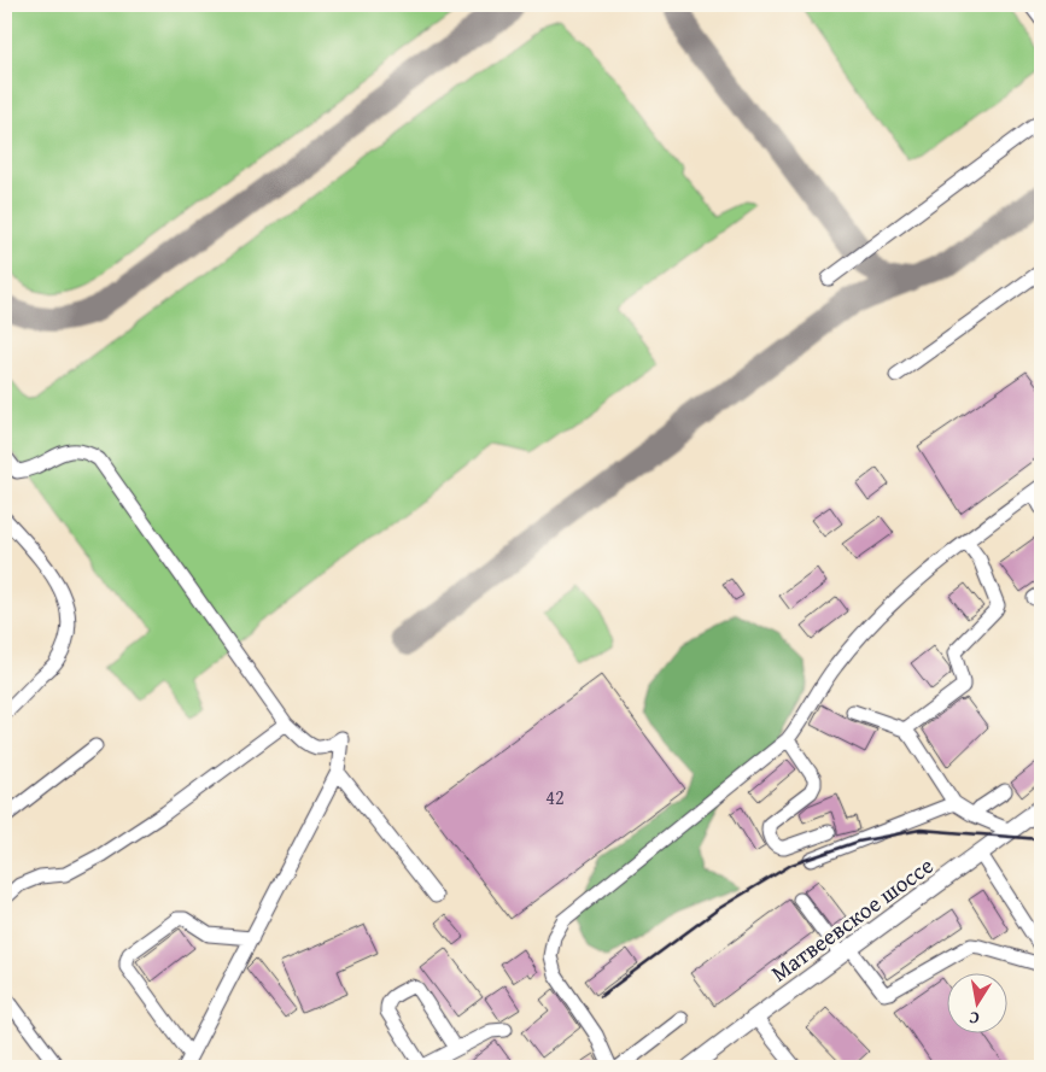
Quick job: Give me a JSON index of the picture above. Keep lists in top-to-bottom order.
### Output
{
  "streets": {
    "main road": ["Матвеевское шоссе"]
  },
  "house_numbers": ["42"],
  "north": "bottom"
}
